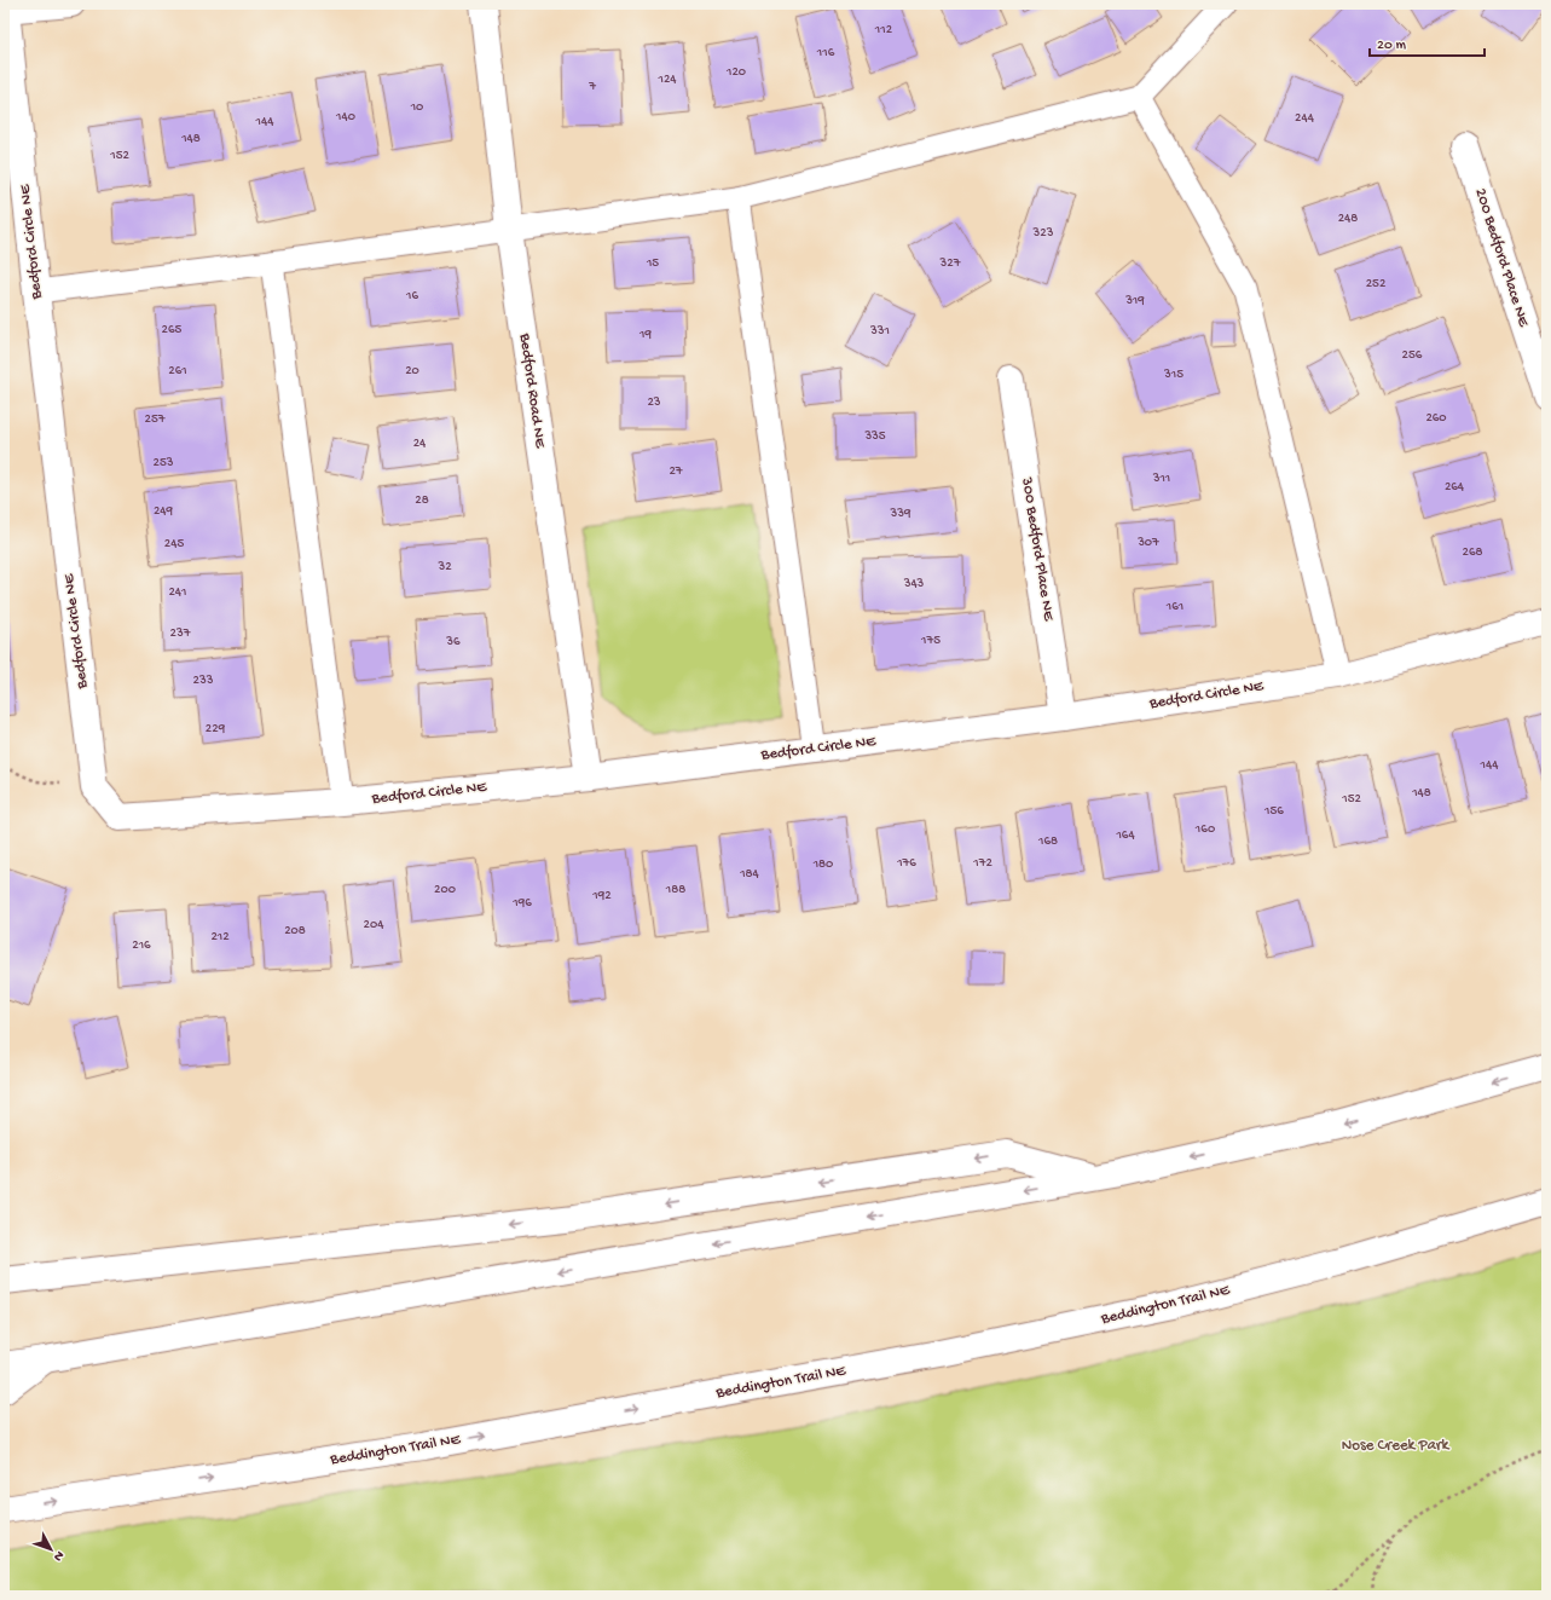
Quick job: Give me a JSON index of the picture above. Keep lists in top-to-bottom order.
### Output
{
  "streets": {
    "main road": [
      "Bedford Circle NE",
      "200 Bedford Place NE",
      "Bedford Road NE",
      "300 Bedford Place NE",
      "Beddington Trail NE"
    ]
  },
  "crossings": [
    ["Bedford Circle NE", "Bedford Road NE"],
    ["Bedford Circle NE", "300 Bedford Place NE"]
  ],
  "parks": ["Nose Creek Park"],
  "house_numbers": [
    "112",
    "116",
    "120",
    "124",
    "7",
    "10",
    "140",
    "244",
    "144",
    "148",
    "152",
    "248",
    "323",
    "15",
    "327",
    "252",
    "16",
    "319",
    "265",
    "331",
    "19",
    "256",
    "261",
    "20",
    "315",
    "23",
    "260",
    "257",
    "335",
    "24",
    "253",
    "27",
    "311",
    "264",
    "28",
    "249",
    "339",
    "307",
    "245",
    "268",
    "32",
    "343",
    "241",
    "161",
    "237",
    "175",
    "36",
    "233",
    "229",
    "144",
    "148",
    "152",
    "156",
    "160",
    "164",
    "168",
    "176",
    "172",
    "180",
    "184",
    "200",
    "188",
    "192",
    "196",
    "204",
    "208",
    "212",
    "216"
  ],
  "scale_bar": "20 m",
  "north": "bottom right"
}
